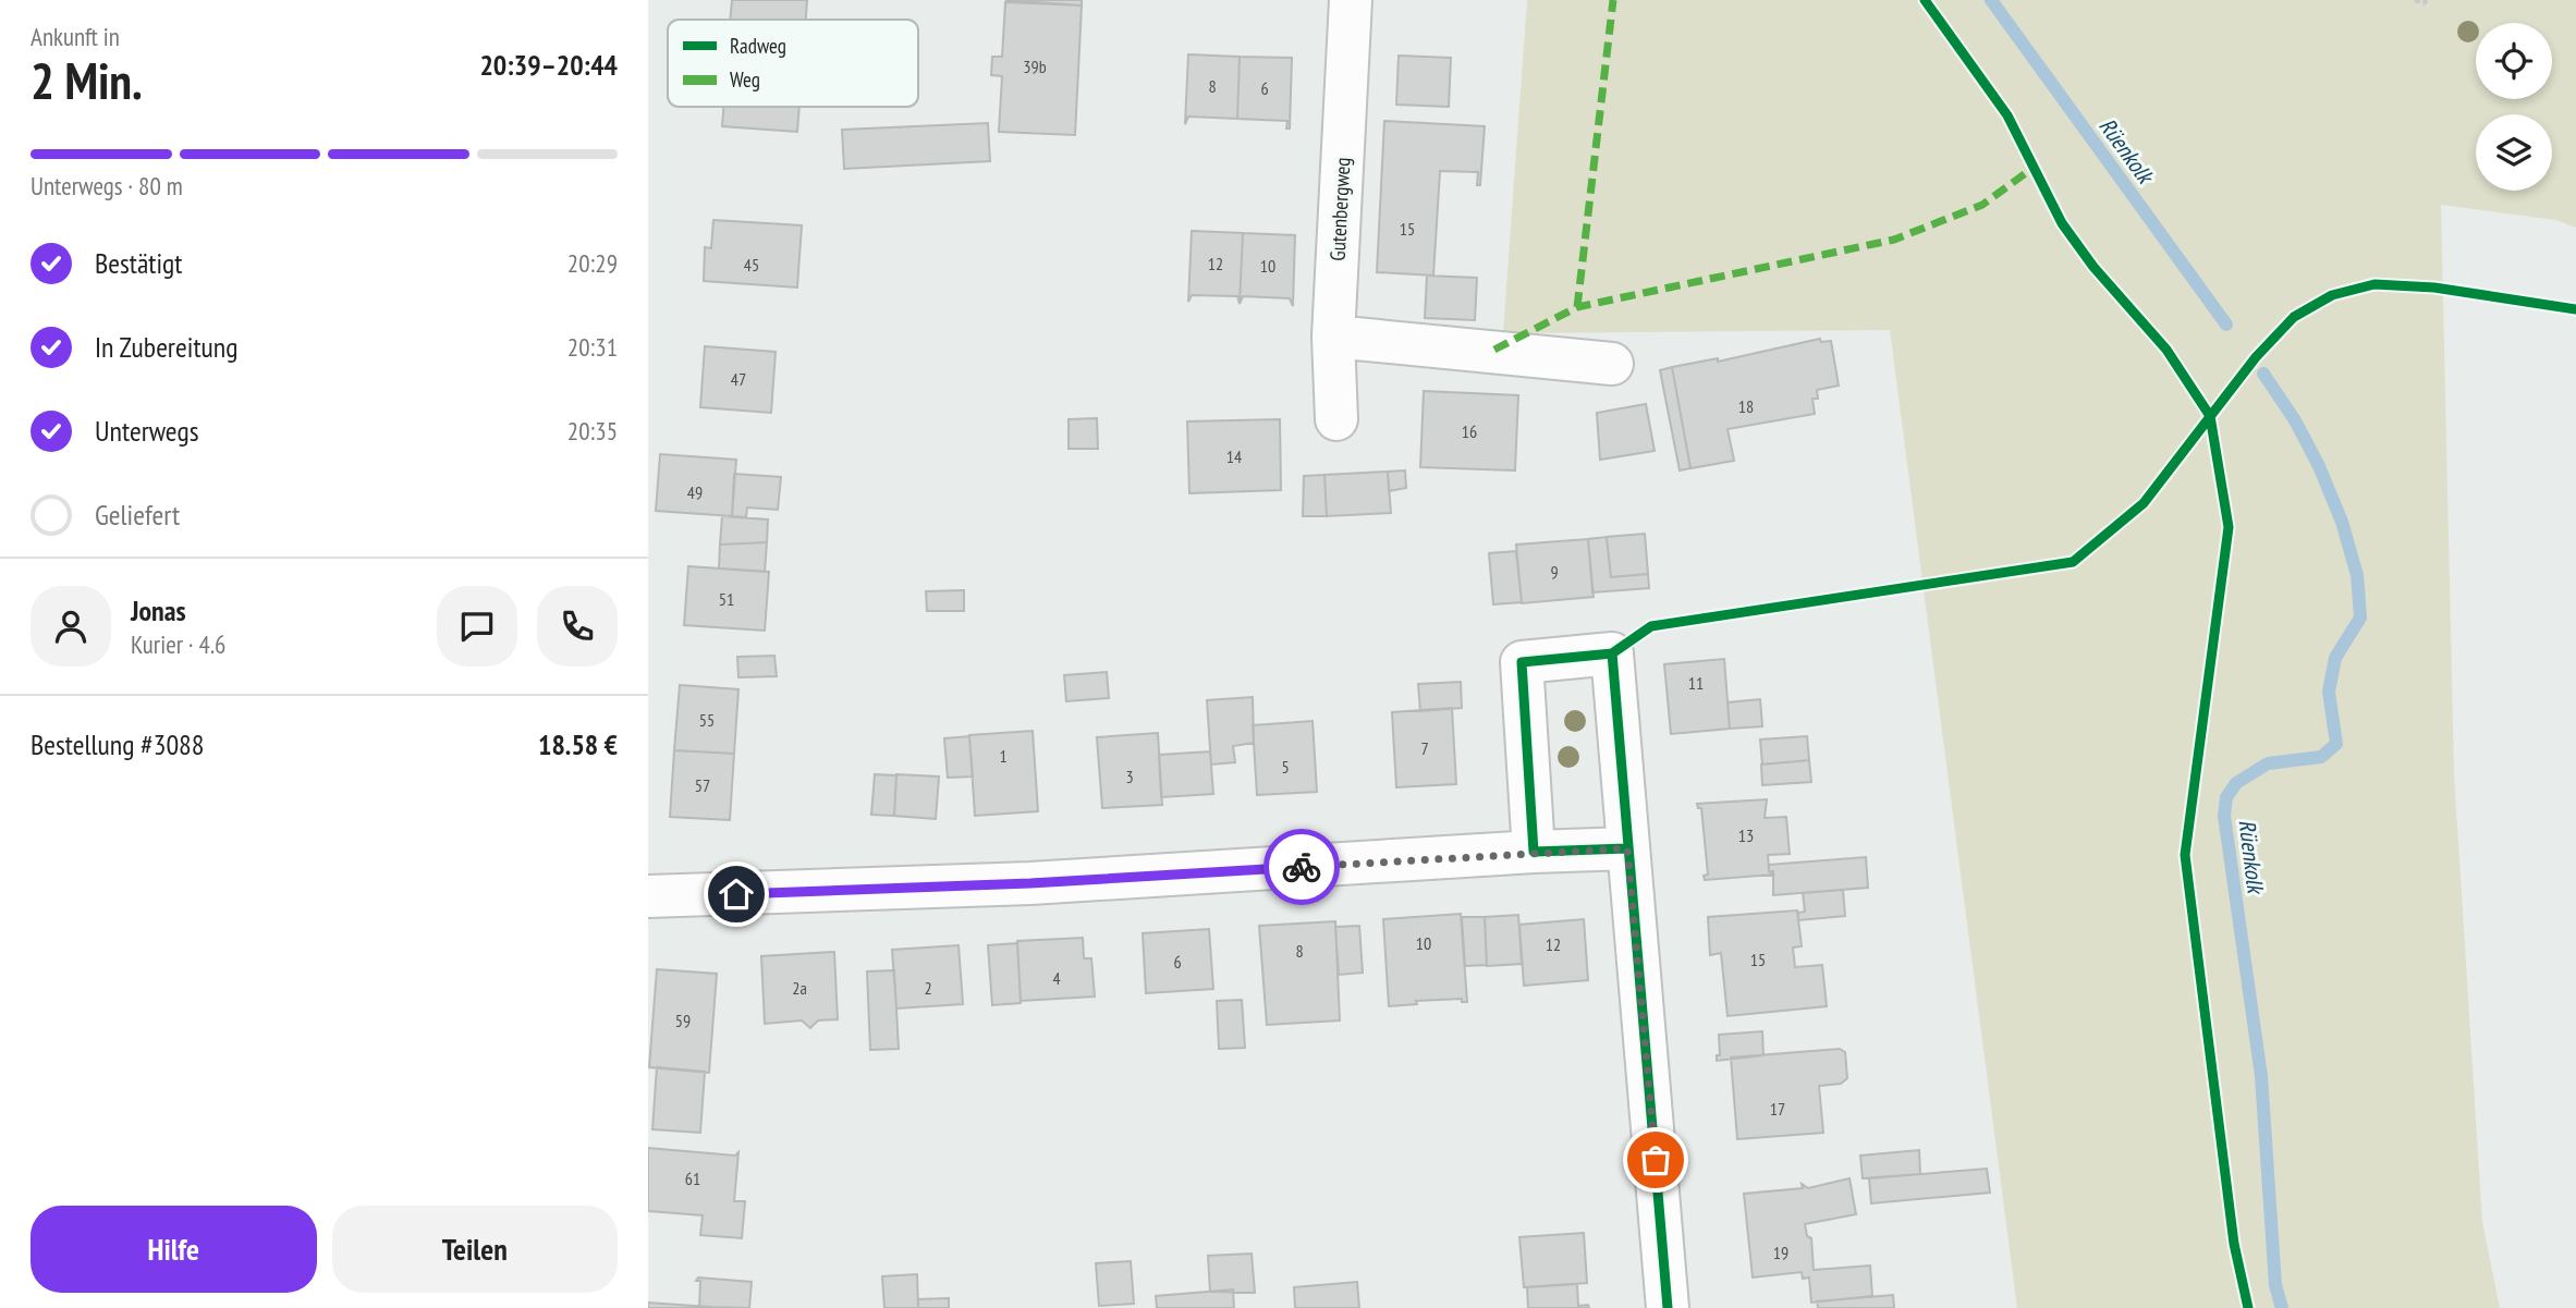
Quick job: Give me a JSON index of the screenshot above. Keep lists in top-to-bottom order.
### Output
{
  "streets": {
    "street": ["Gutenbergweg"]
  },
  "water": ["Rüenkolk"],
  "house_numbers": [
    "39b",
    "8",
    "6",
    "15",
    "12",
    "45",
    "10",
    "47",
    "18",
    "16",
    "14",
    "49",
    "9",
    "51",
    "11",
    "55",
    "7",
    "1",
    "5",
    "3",
    "57",
    "13",
    "10",
    "12",
    "8",
    "15",
    "6",
    "4",
    "2a",
    "2",
    "59",
    "17",
    "61",
    "19"
  ],
  "legend": ["Radweg", "Weg"],
  "page": {
    "heading": ["2 Min.", "Ankunft in", "20:39–20:44"],
    "panel": [
      "Jonas",
      "Kurier · 4.6",
      "Bestellung #3088",
      "18.58 €"
    ],
    "bar": "Unterwegs · 80 m",
    "list": [
      ["Bestätigt", "20:29"],
      ["In Zubereitung", "20:31"],
      ["Unterwegs", "20:35"],
      "Geliefert"
    ],
    "buttons": ["Hilfe", "Teilen"]
  }
}
